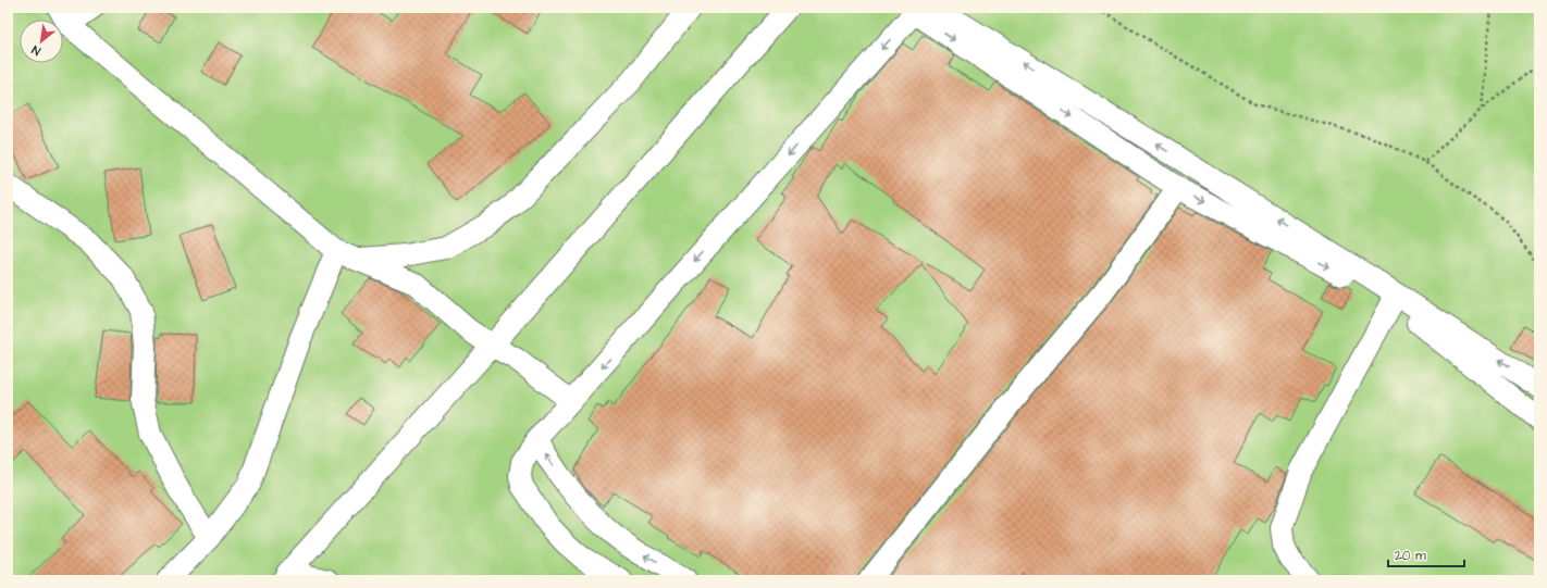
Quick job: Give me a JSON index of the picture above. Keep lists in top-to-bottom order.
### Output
{
  "scale_bar": "20 m",
  "north": "bottom left"
}
